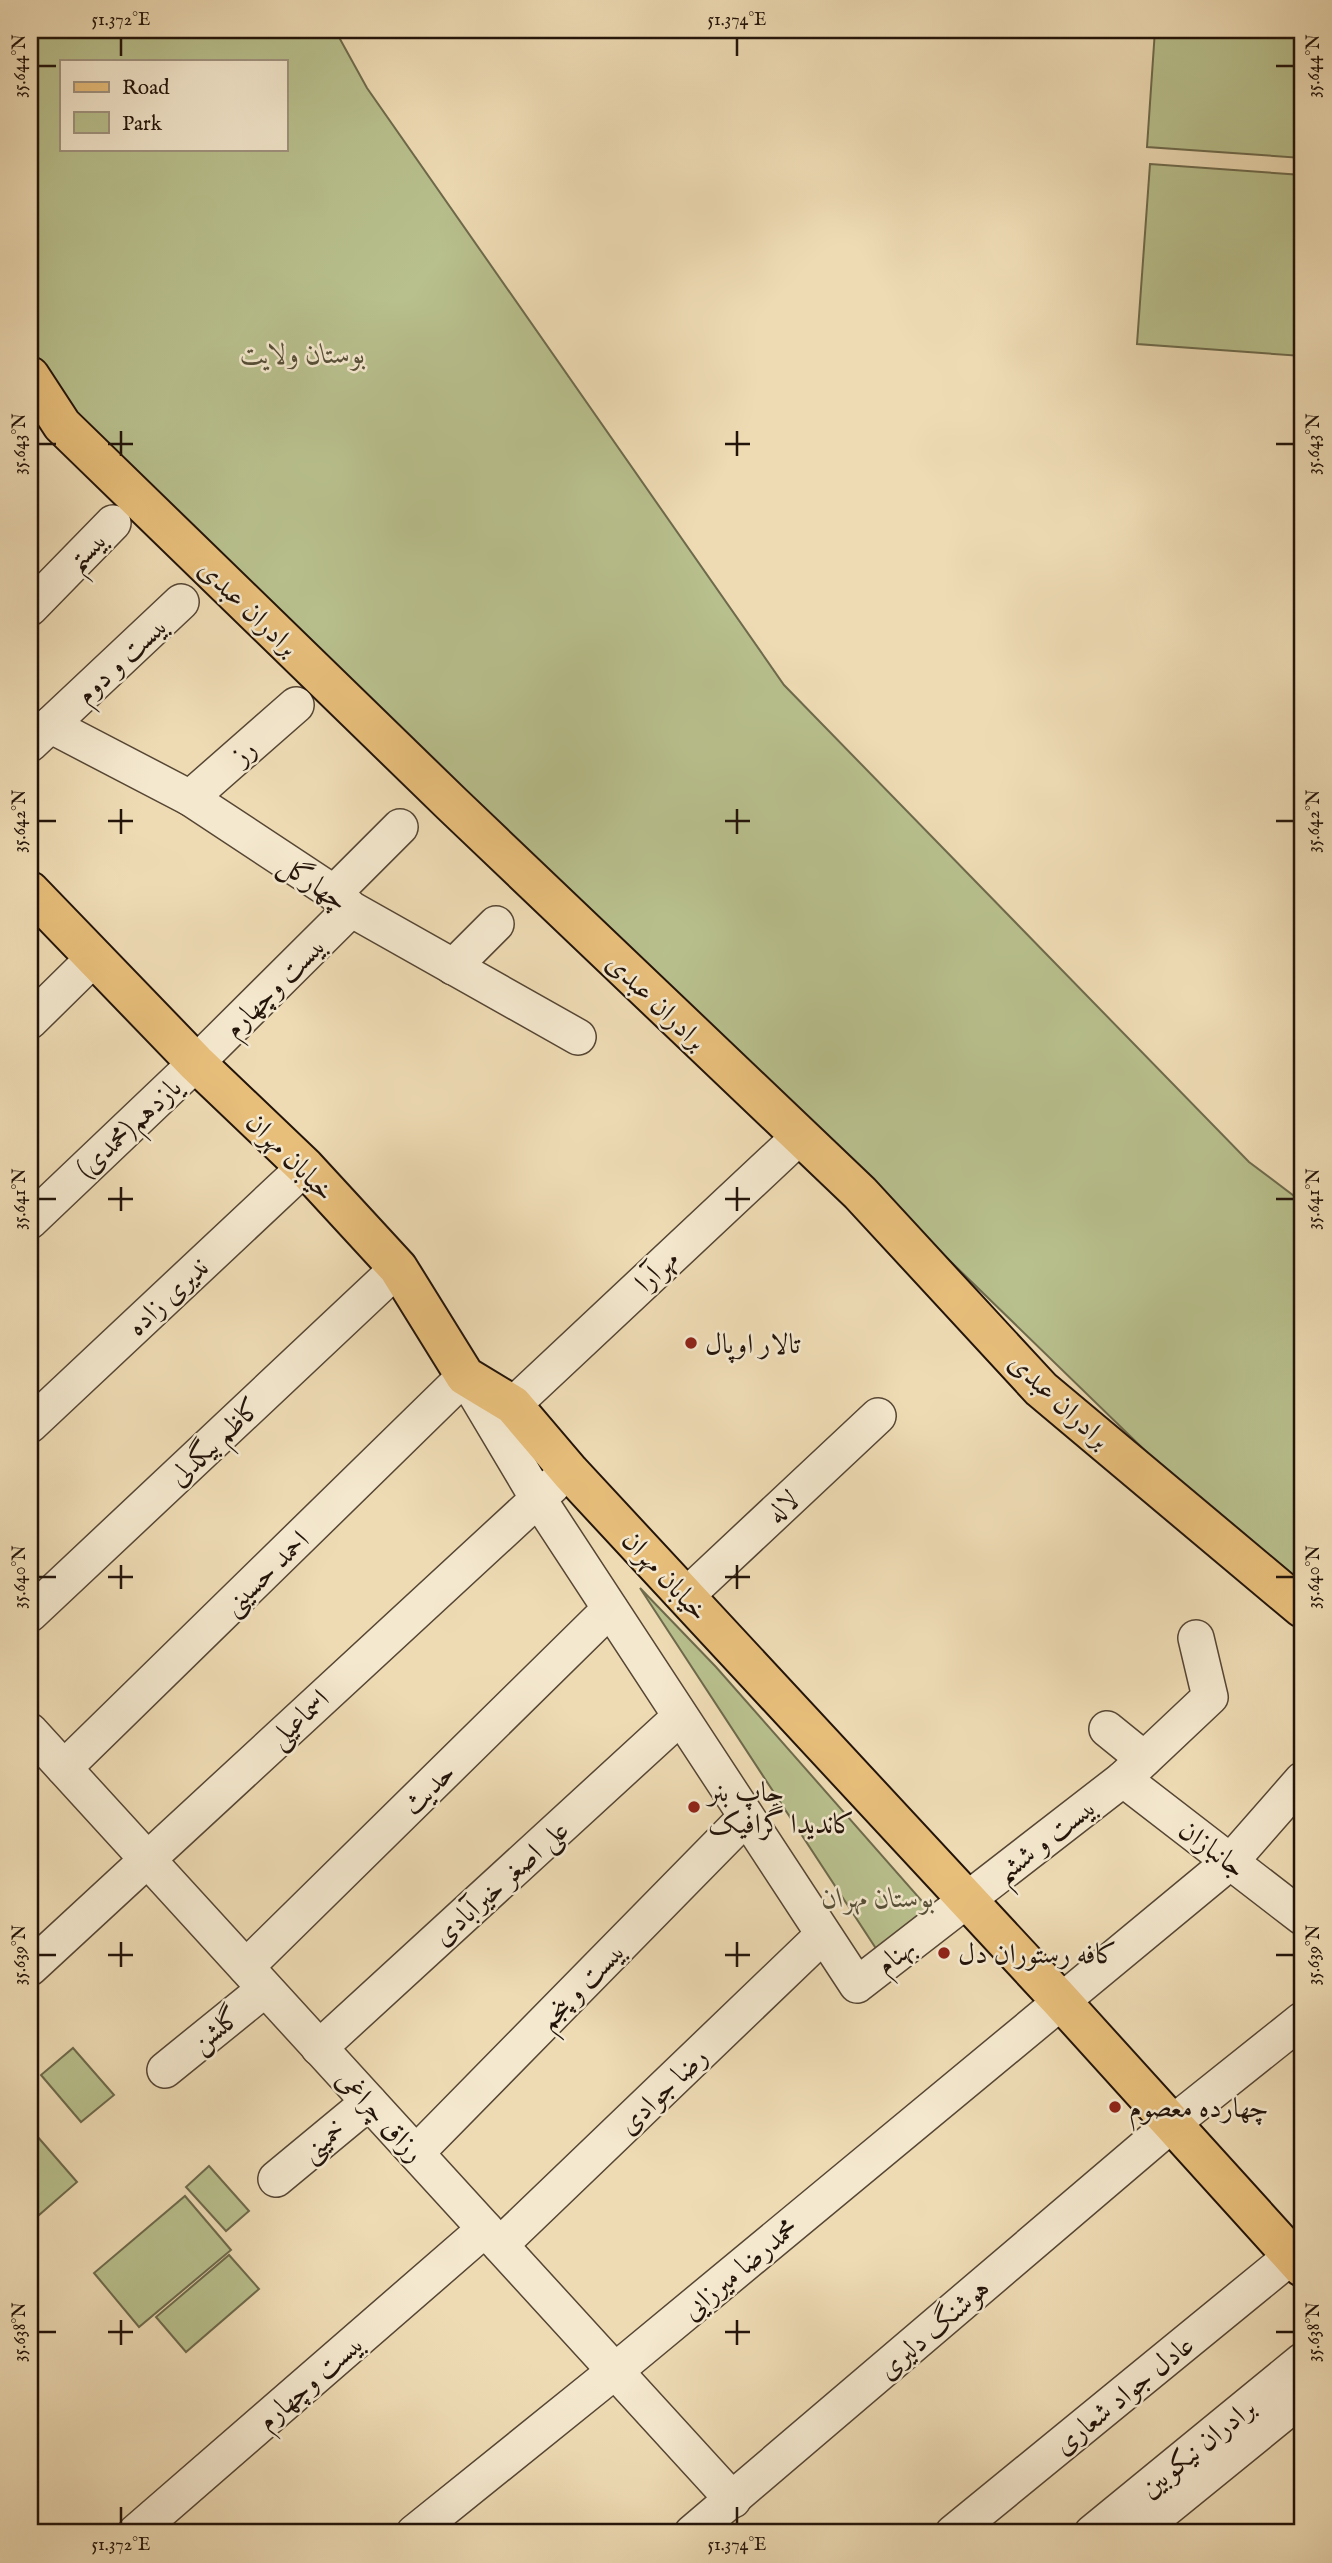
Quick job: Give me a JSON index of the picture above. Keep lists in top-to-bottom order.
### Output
{
  "streets": {
    "main road": ["برادران عبدی", "خیابان مهران"],
    "street": [
      "بیستم",
      "بیست و دوم",
      "رز",
      "چهارگل",
      "بیست وچهارم",
      "یازدهم(محمدی)",
      "مهرآرا",
      "ندیری زاده",
      "کاظم بیگدلی",
      "لاله",
      "احمد حسینی",
      "اسماعیلی",
      "حدیث",
      "بیست و ششم",
      "جانبازان",
      "علی اصغر خیرآبادی",
      "بهنام",
      "بیست و پنجم",
      "گلشن",
      "رضا جوادی",
      "رزاق چراغی",
      "خمینی",
      "محمدرضا میرزایی",
      "هوشنگ دلیری",
      "عادل جواد شعاری",
      "برادران نیکوبین"
    ]
  },
  "crossings": [
    ["برادران عبدی", "مهرآرا"],
    ["بیست و دوم", "چهارگل"],
    ["رز", "چهارگل"],
    ["چهارگل", "بیست وچهارم"],
    ["بیست وچهارم", "یازدهم(محمدی)"],
    ["بیست وچهارم", "خیابان مهران"],
    ["بیست وچهارم", "رضا جوادی"],
    ["بیست وچهارم", "رزاق چراغی"],
    ["یازدهم(محمدی)", "خیابان مهران"],
    ["خیابان مهران", "مهرآرا"],
    ["خیابان مهران", "ندیری زاده"],
    ["خیابان مهران", "کاظم بیگدلی"],
    ["خیابان مهران", "لاله"],
    ["خیابان مهران", "احمد حسینی"],
    ["خیابان مهران", "اسماعیلی"],
    ["خیابان مهران", "بیست و ششم"],
    ["خیابان مهران", "بهنام"],
    ["خیابان مهران", "محمدرضا میرزایی"],
    ["خیابان مهران", "هوشنگ دلیری"],
    ["خیابان مهران", "عادل جواد شعاری"],
    ["احمد حسینی", "رزاق چراغی"],
    ["اسماعیلی", "رزاق چراغی"],
    ["حدیث", "گلشن"],
    ["حدیث", "رزاق چراغی"],
    ["بیست و ششم", "جانبازان"],
    ["بیست و ششم", "بهنام"],
    ["جانبازان", "محمدرضا میرزایی"],
    ["علی اصغر خیرآبادی", "رزاق چراغی"],
    ["بهنام", "رضا جوادی"],
    ["بیست و پنجم", "رزاق چراغی"],
    ["گلشن", "رزاق چراغی"],
    ["رضا جوادی", "رزاق چراغی"],
    ["رزاق چراغی", "خمینی"],
    ["رزاق چراغی", "محمدرضا میرزایی"],
    ["رزاق چراغی", "هوشنگ دلیری"]
  ],
  "parks": ["بوستان ولایت", "بوستان مهران"],
  "places": [
    "تالار اوپال",
    "چاپ بنر کاندیدا گرافیک",
    "کافه رستوران دل",
    "چهارده معصوم"
  ],
  "legend": ["Road", "Park"],
  "coordinates": [
    "51.372°E",
    "51.374°E",
    "35.644°N",
    "35.643°N",
    "35.642°N",
    "35.641°N",
    "35.640°N",
    "35.639°N",
    "35.638°N"
  ]
}
